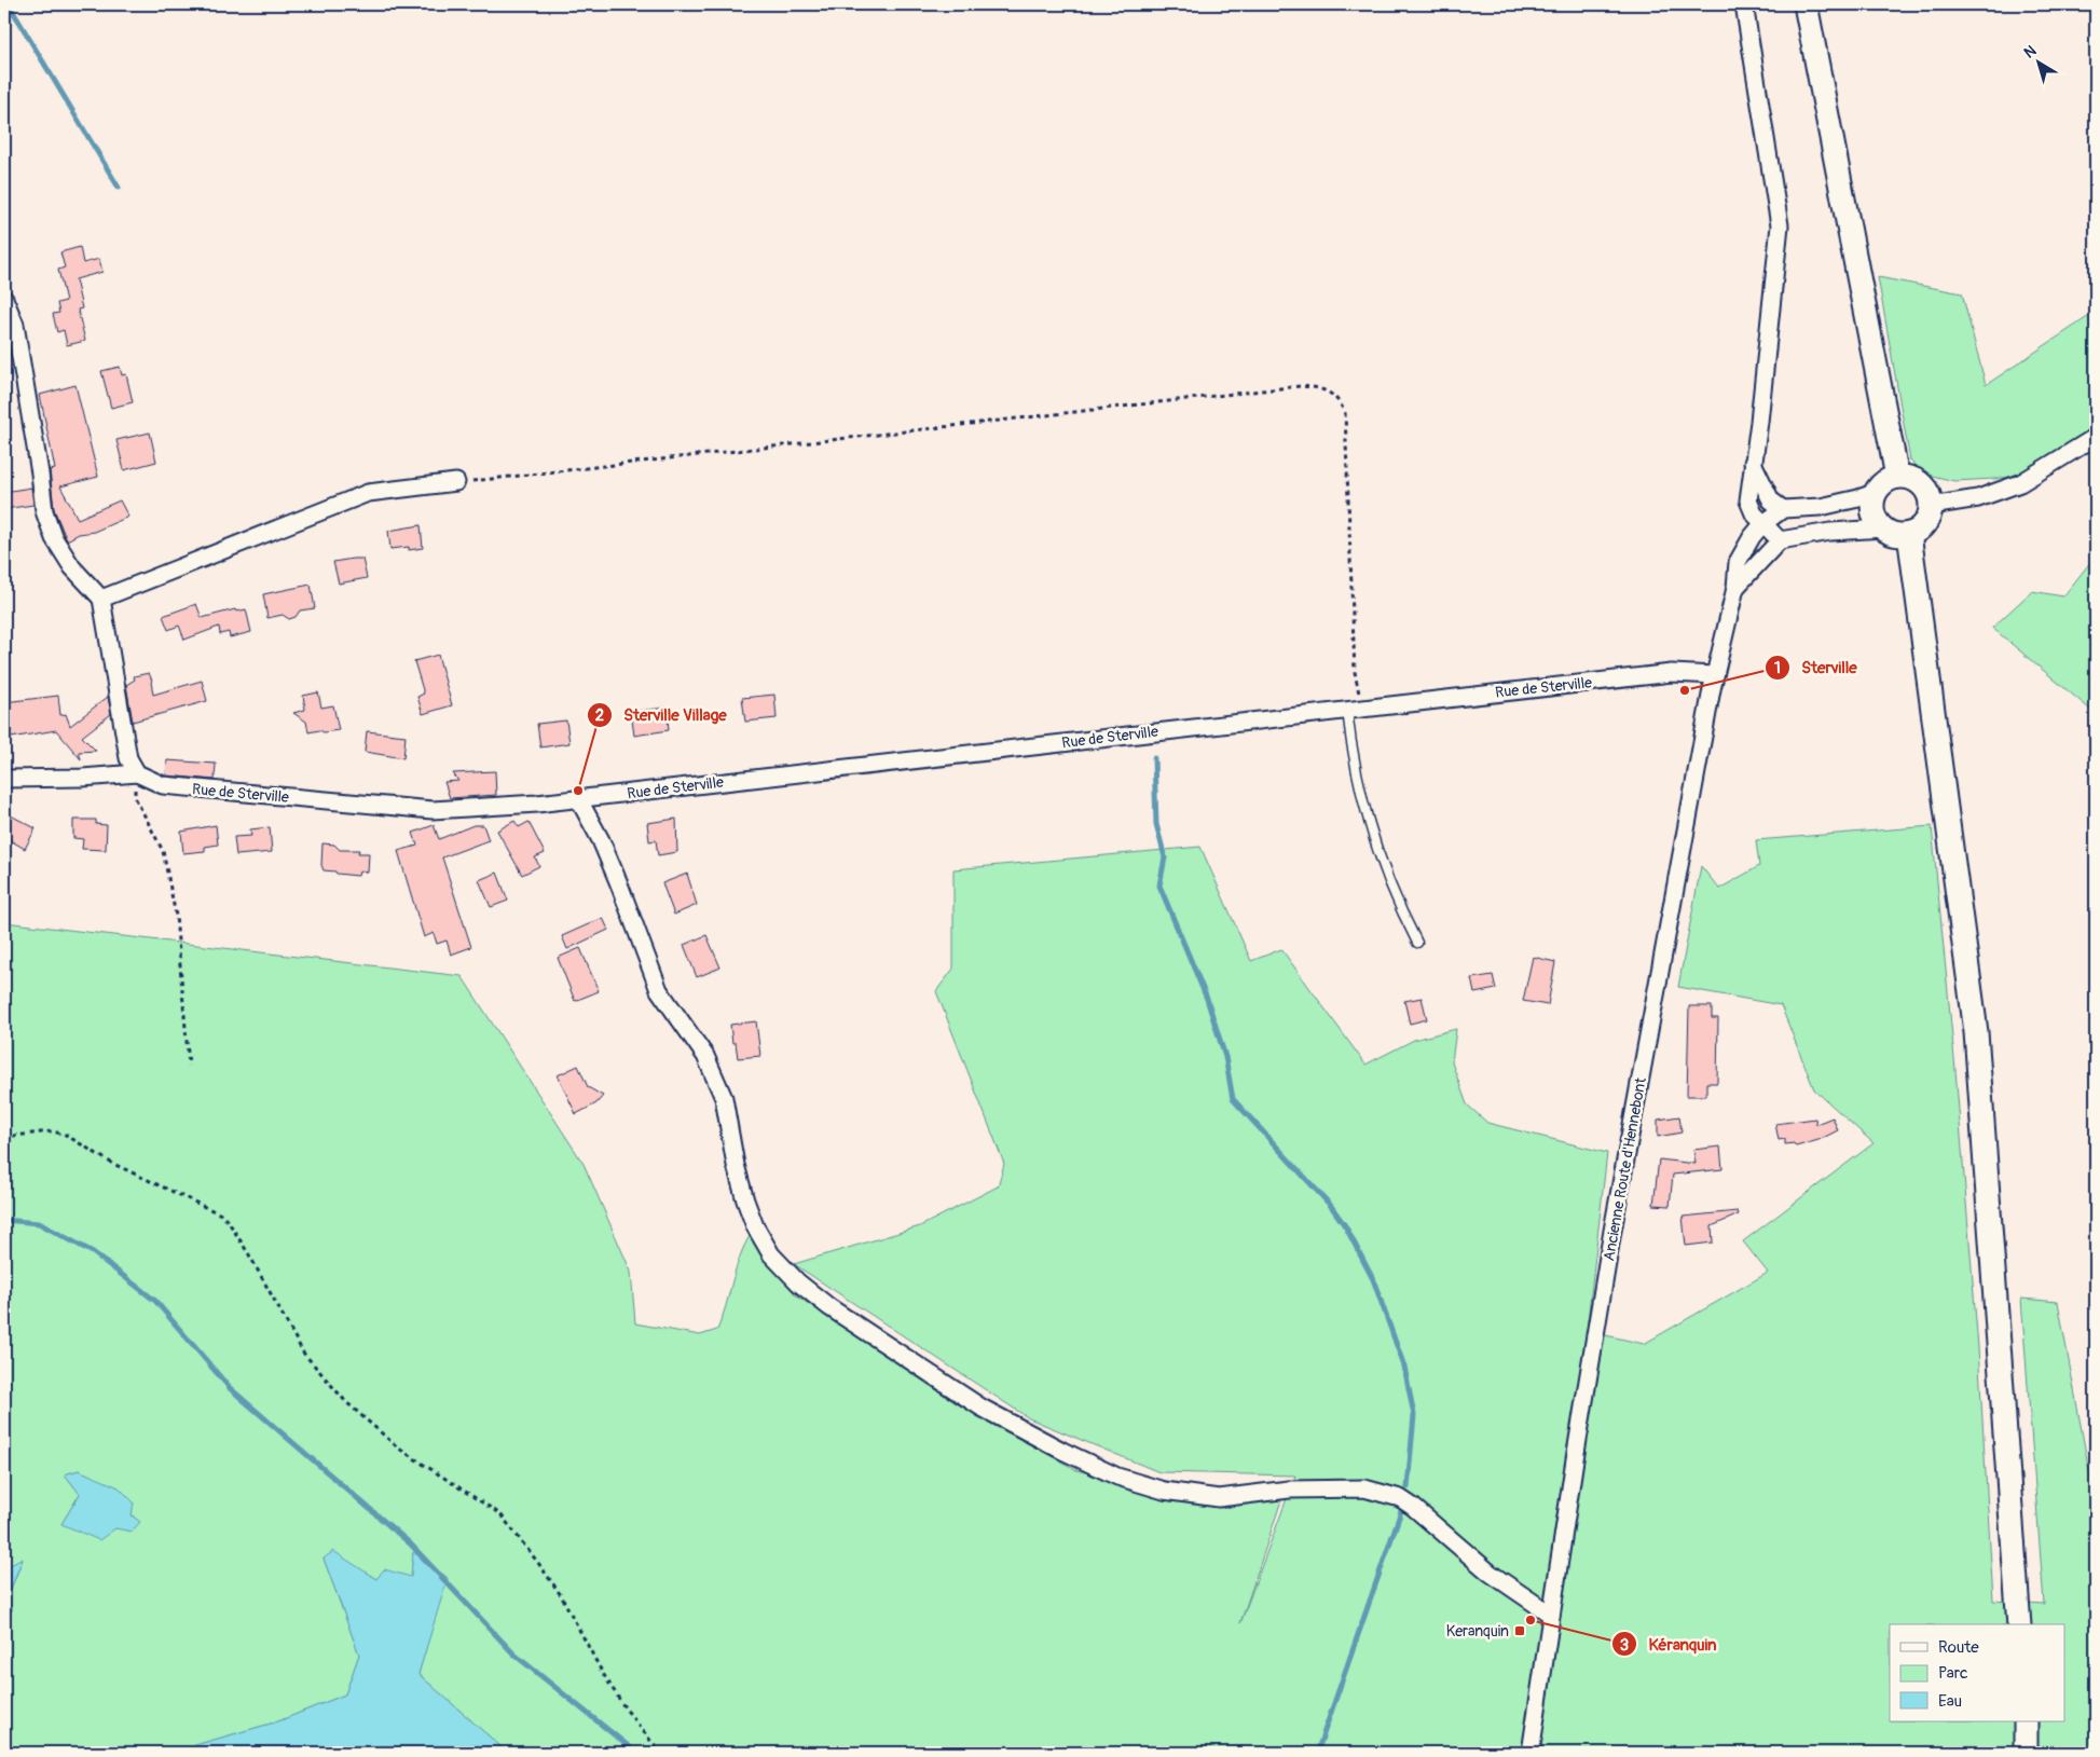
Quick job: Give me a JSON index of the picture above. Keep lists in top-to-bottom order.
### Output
{
  "streets": {
    "street": ["Rue de Sterville", "Ancienne Route d'Hennebont"]
  },
  "crossings": [
    ["Rue de Sterville", "Ancienne Route d'Hennebont"]
  ],
  "places": {
    "other": ["Sterville", "Sterville Village", "Kéranquin"],
    "transit": ["Keranquin"]
  },
  "legend": ["Route", "Parc", "Eau"],
  "north": "top left"
}
